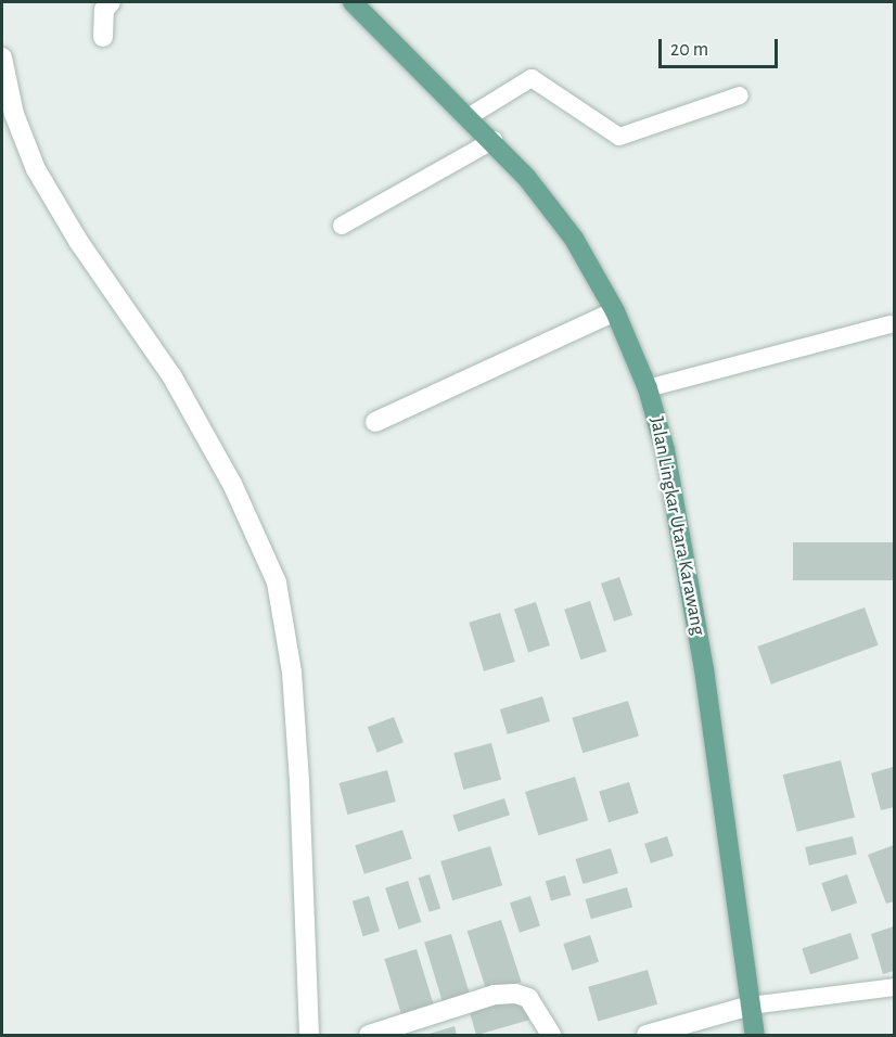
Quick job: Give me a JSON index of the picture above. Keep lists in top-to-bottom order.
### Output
{
  "streets": {
    "main road": ["Jalan Lingkar Utara Karawang"]
  },
  "scale_bar": "20 m"
}
